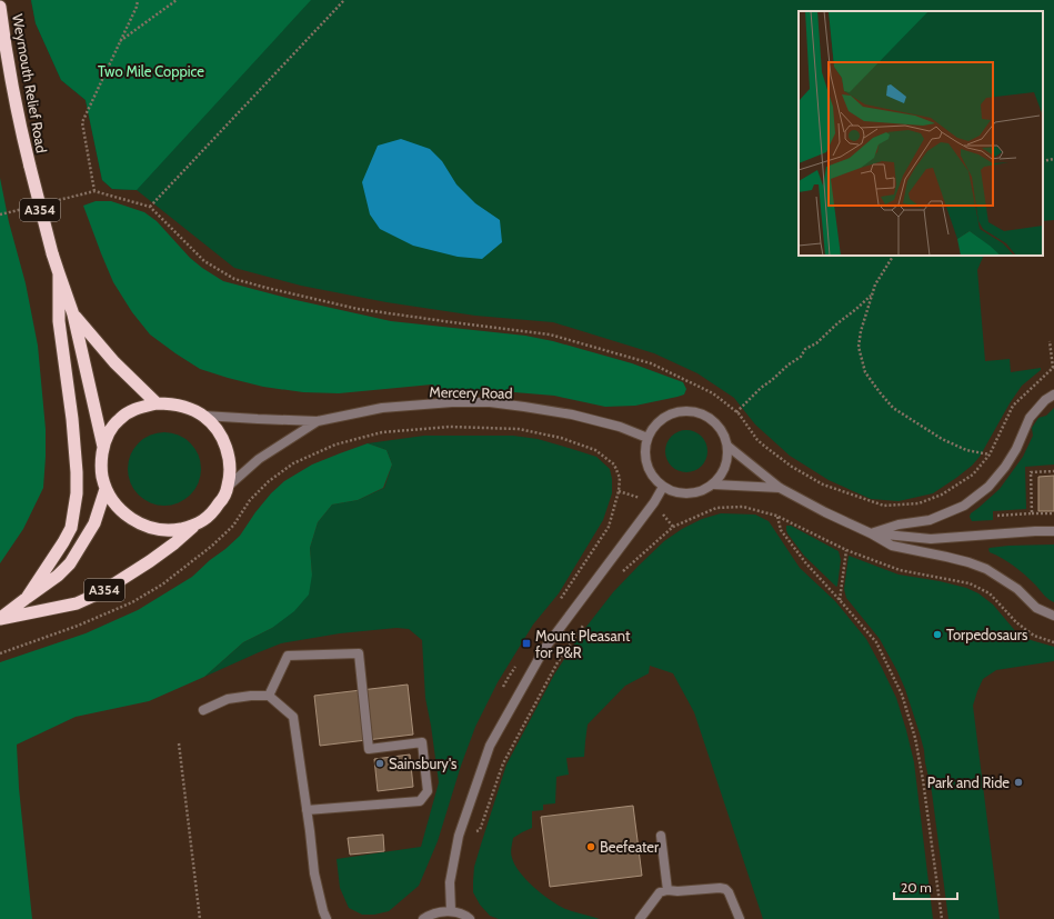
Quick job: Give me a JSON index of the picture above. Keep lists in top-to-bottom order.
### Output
{
  "streets": {
    "highway": ["Weymouth Relief Road", "A354"],
    "street": ["Mercery Road"]
  },
  "crossings": [
    ["Weymouth Relief Road", "A354"]
  ],
  "parks": ["Two Mile Coppice"],
  "places": {
    "other": [
      "Torpedosaurs",
      "Sainsbury's",
      "Park and Ride",
      "Beefeater"
    ],
    "transit": ["Mount Pleasant for P&R"]
  },
  "scale_bar": "20 m"
}
